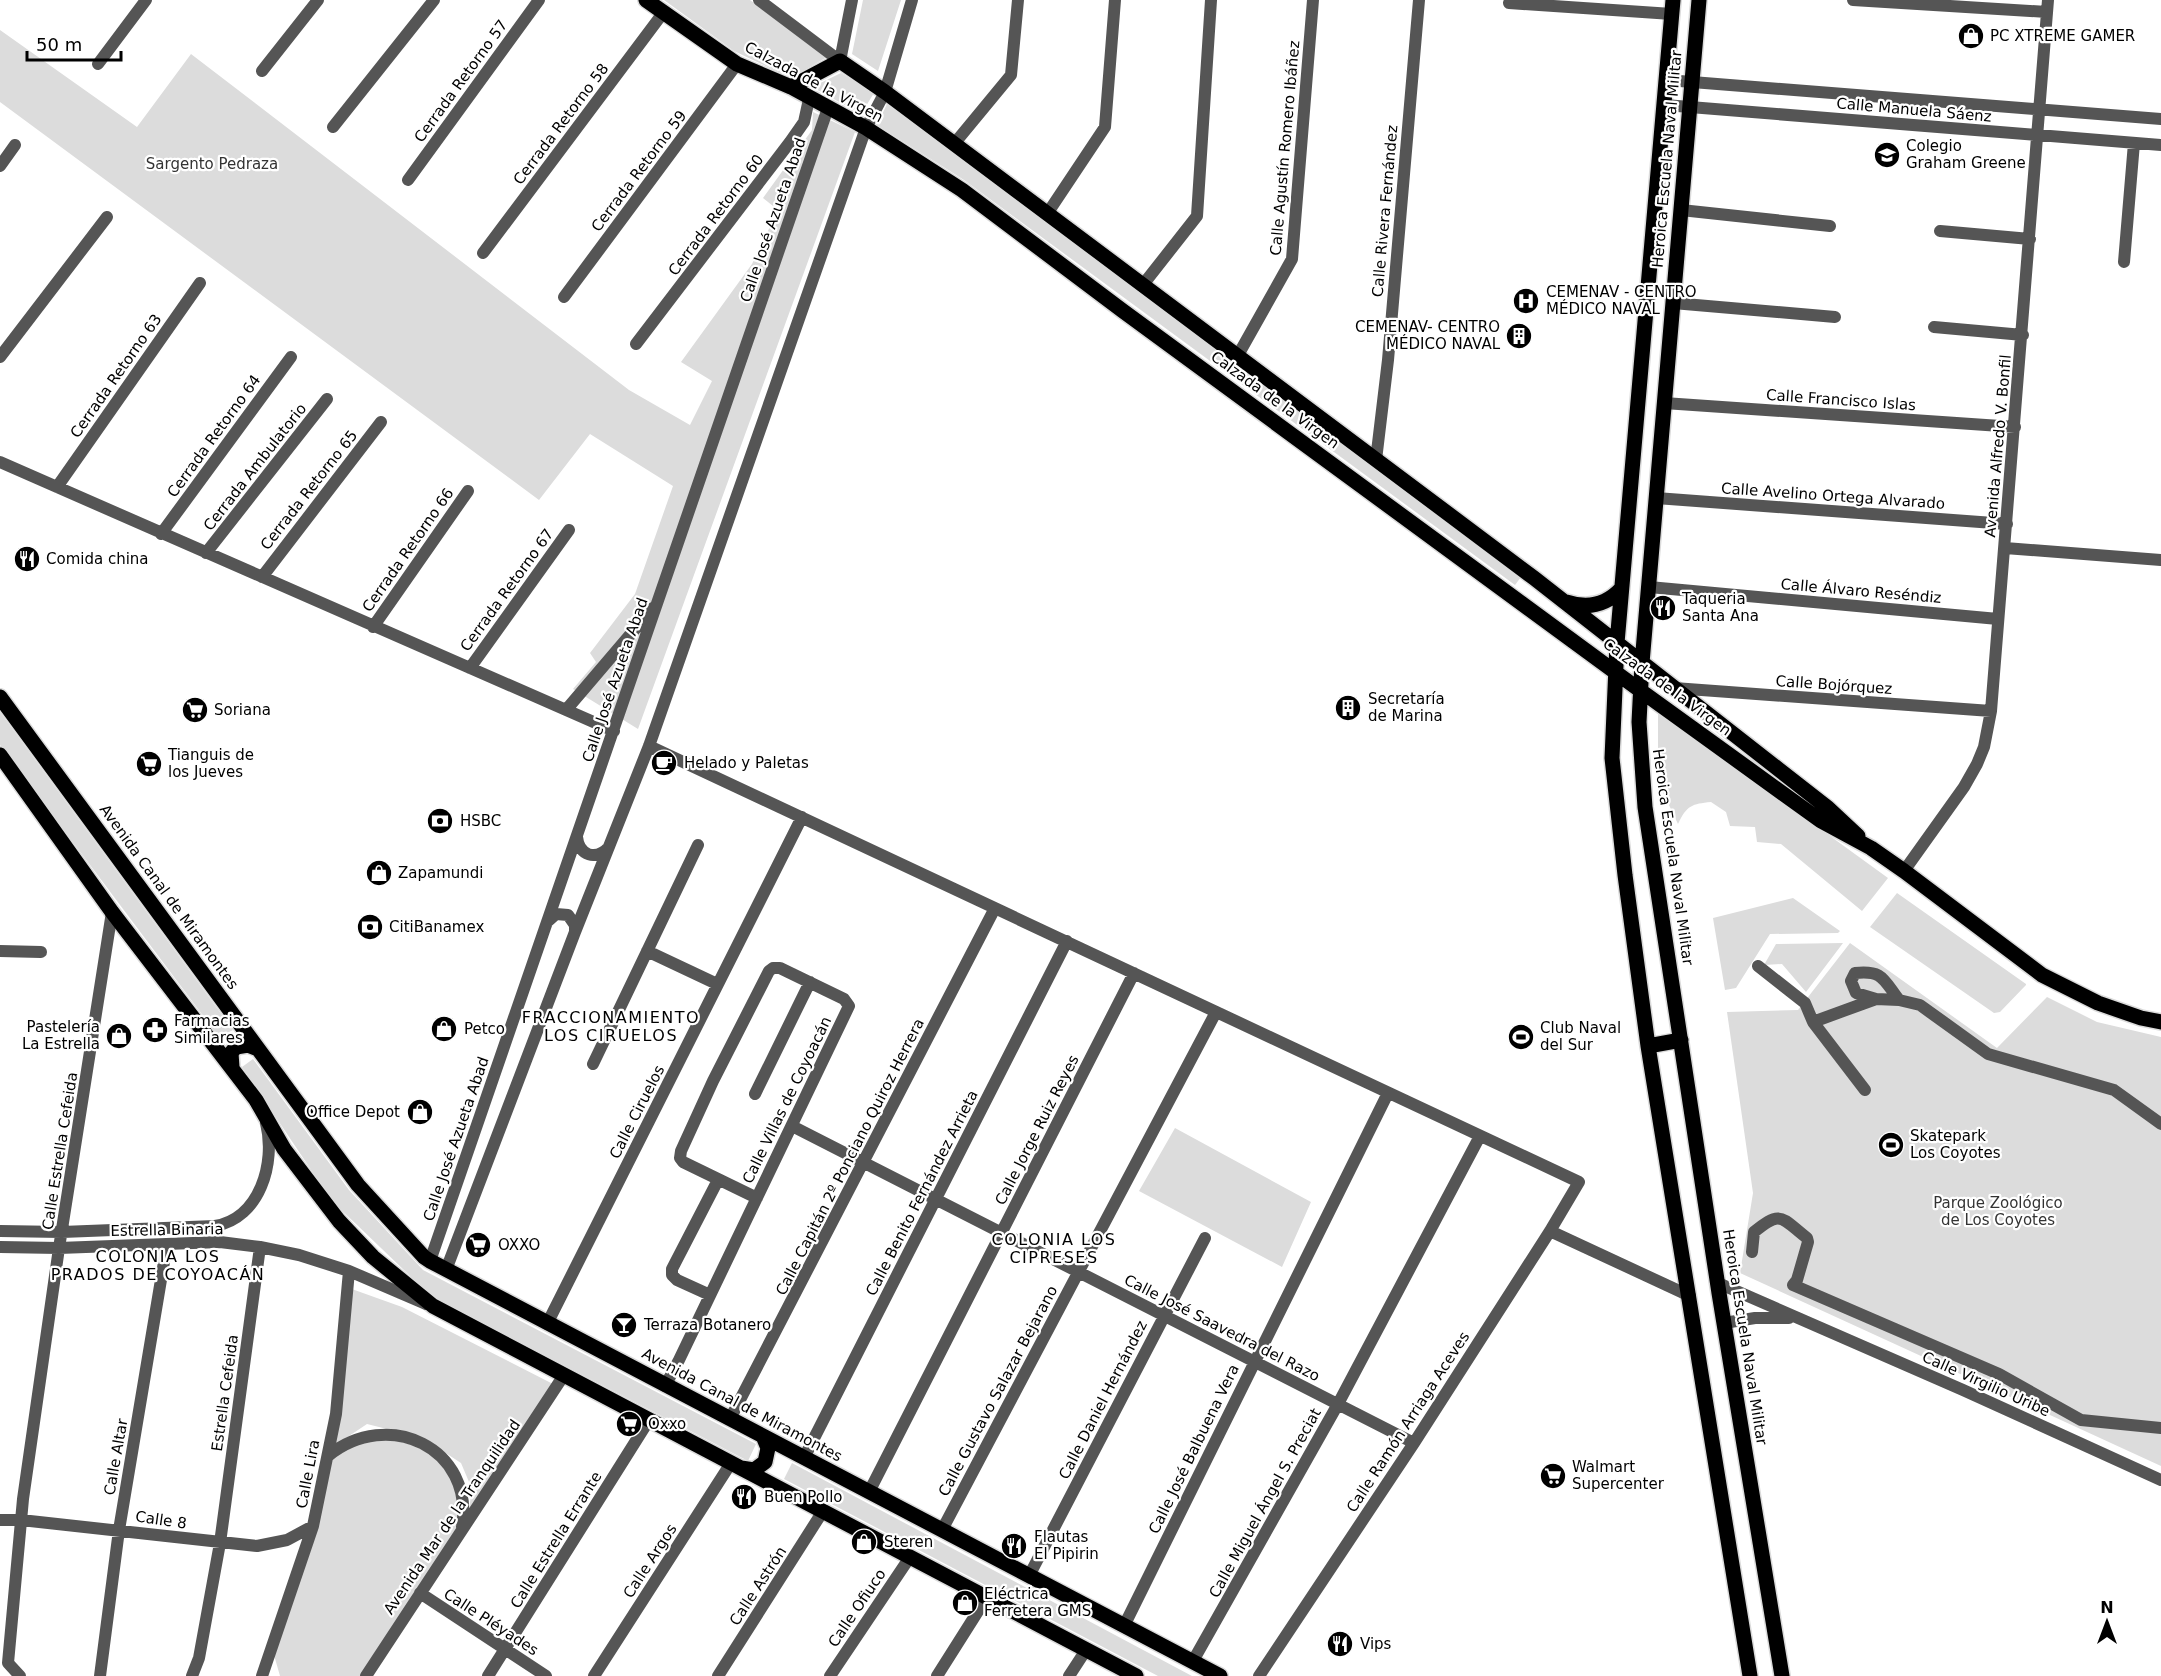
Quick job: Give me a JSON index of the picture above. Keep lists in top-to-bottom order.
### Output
{
  "streets": {
    "main road": ["Calzada de la Virgen", "Heroica Escuela Naval Militar", "Avenida Canal de Miramontes"],
    "street": [
      "Cerrada Retorno 57",
      "Calle Manuela Sáenz",
      "Cerrada Retorno 58",
      "Calle Agustín Romero Ibáñez",
      "Cerrada Retorno 59",
      "Calle Rivera Fernández",
      "Cerrada Retorno 60",
      "Calle José Azueta Abad",
      "Cerrada Retorno 63",
      "Calle Francisco Islas",
      "Cerrada Retorno 64",
      "Avenida Alfredo V. Bonfil",
      "Cerrada Ambulatorio",
      "Cerrada Retorno 65",
      "Calle Avelino Ortega Alvarado",
      "Cerrada Retorno 66",
      "Cerrada Retorno 67",
      "Calle Álvaro Reséndiz",
      "Calle Bojórquez",
      "Calle Villas de Coyoacán",
      "Calle Ciruelos",
      "Calle Jorge Ruiz Reyes",
      "Calle Estrella Cefeida",
      "Calle Capitán 2º Ponciano Quiroz Herrera",
      "Calle Benito Fernández Arrieta",
      "Estrella Binaria",
      "Calle José Saavedra del Razo",
      "Calle Virgilio Uribe",
      "Calle Gustavo Salazar Bejarano",
      "Estrella Cefeida",
      "Calle Daniel Hernández",
      "Calle Ramón Arriaga Aceves",
      "Calle José Balbuena Vera",
      "Calle Altar",
      "Calle Lira",
      "Calle Miguel Ángel S. Preciat",
      "Avenida Mar de la Tranquilidad",
      "Calle 8",
      "Calle Estrella Errante",
      "Calle Argos",
      "Calle Astrón",
      "Calle Ofiuco",
      "Calle Pléyades"
    ]
  },
  "crossings": [
    ["Calzada de la Virgen", "Cerrada Retorno 58"],
    ["Calzada de la Virgen", "Calle Agustín Romero Ibáñez"],
    ["Calzada de la Virgen", "Heroica Escuela Naval Militar"],
    ["Calzada de la Virgen", "Cerrada Retorno 59"],
    ["Calzada de la Virgen", "Calle Rivera Fernández"],
    ["Calzada de la Virgen", "Cerrada Retorno 60"],
    ["Calzada de la Virgen", "Calle José Azueta Abad"],
    ["Calzada de la Virgen", "Avenida Alfredo V. Bonfil"],
    ["Calzada de la Virgen", "Calle Bojórquez"],
    ["Calle Manuela Sáenz", "Heroica Escuela Naval Militar"],
    ["Calle Manuela Sáenz", "Avenida Alfredo V. Bonfil"],
    ["Heroica Escuela Naval Militar", "Calle Francisco Islas"],
    ["Heroica Escuela Naval Militar", "Calle Avelino Ortega Alvarado"],
    ["Heroica Escuela Naval Militar", "Calle Álvaro Reséndiz"],
    ["Heroica Escuela Naval Militar", "Calle Virgilio Uribe"],
    ["Calle José Azueta Abad", "Avenida Canal de Miramontes"],
    ["Calle Francisco Islas", "Avenida Alfredo V. Bonfil"],
    ["Avenida Alfredo V. Bonfil", "Calle Avelino Ortega Alvarado"],
    ["Avenida Alfredo V. Bonfil", "Calle Álvaro Reséndiz"],
    ["Avenida Alfredo V. Bonfil", "Calle Bojórquez"],
    ["Avenida Canal de Miramontes", "Calle Villas de Coyoacán"],
    ["Avenida Canal de Miramontes", "Calle Ciruelos"],
    ["Avenida Canal de Miramontes", "Calle Jorge Ruiz Reyes"],
    ["Avenida Canal de Miramontes", "Calle Capitán 2º Ponciano Quiroz Herrera"],
    ["Avenida Canal de Miramontes", "Calle Benito Fernández Arrieta"],
    ["Avenida Canal de Miramontes", "Calle Gustavo Salazar Bejarano"],
    ["Avenida Canal de Miramontes", "Calle Daniel Hernández"],
    ["Avenida Canal de Miramontes", "Calle José Balbuena Vera"],
    ["Avenida Canal de Miramontes", "Calle Miguel Ángel S. Preciat"],
    ["Calle Villas de Coyoacán", "Calle José Saavedra del Razo"],
    ["Calle Jorge Ruiz Reyes", "Calle José Saavedra del Razo"],
    ["Calle Estrella Cefeida", "Estrella Binaria"],
    ["Calle Estrella Cefeida", "Calle 8"],
    ["Calle Capitán 2º Ponciano Quiroz Herrera", "Calle José Saavedra del Razo"],
    ["Calle Benito Fernández Arrieta", "Calle José Saavedra del Razo"],
    ["Estrella Binaria", "Estrella Cefeida"],
    ["Estrella Binaria", "Calle Altar"],
    ["Estrella Binaria", "Calle Lira"],
    ["Calle José Saavedra del Razo", "Calle Gustavo Salazar Bejarano"],
    ["Calle José Saavedra del Razo", "Calle Daniel Hernández"],
    ["Calle José Saavedra del Razo", "Calle Ramón Arriaga Aceves"],
    ["Calle José Saavedra del Razo", "Calle José Balbuena Vera"],
    ["Calle José Saavedra del Razo", "Calle Miguel Ángel S. Preciat"],
    ["Estrella Cefeida", "Calle 8"],
    ["Calle Ramón Arriaga Aceves", "Calle Miguel Ángel S. Preciat"],
    ["Calle Altar", "Calle 8"],
    ["Calle Lira", "Calle 8"],
    ["Avenida Mar de la Tranquilidad", "Calle Pléyades"],
    ["Calle Estrella Errante", "Calle Pléyades"]
  ],
  "districts": ["FRACCIONAMIENTO LOS CIRUELOS", "COLONIA LOS CIPRESES", "COLONIA LOS PRADOS DE COYOACÁN"],
  "parks": ["Sargento Pedraza", "Parque Zoológico de Los Coyotes"],
  "places": {
    "shop": [
      "PC XTREME GAMER",
      "Zapamundi",
      "Petco",
      "Pastelería La Estrella",
      "Office Depot",
      "Steren",
      "Eléctrica Ferretera GMS"
    ],
    "school or university": ["Colegio Graham Greene"],
    "hospital": ["CEMENAV - CENTRO MÉDICO NAVAL"],
    "building": ["CEMENAV- CENTRO MÉDICO NAVAL", "Secretaría de Marina"],
    "restaurant": [
      "Comida china",
      "Taqueria Santa Ana",
      "Buen Pollo",
      "Flautas El Pipirin",
      "Vips"
    ],
    "supermarket": [
      "Soriana",
      "Tianguis de los Jueves",
      "OXXO",
      "Oxxo",
      "Walmart Supercenter"
    ],
    "cafe": ["Helado y Paletas"],
    "bank": ["HSBC", "CitiBanamex"],
    "pharmacy": ["Farmacias Similares"],
    "sports": ["Club Naval del Sur", "Skatepark Los Coyotes"],
    "bar": ["Terraza Botanero"]
  },
  "scale_bar": "50 m",
  "north": "top"
}
